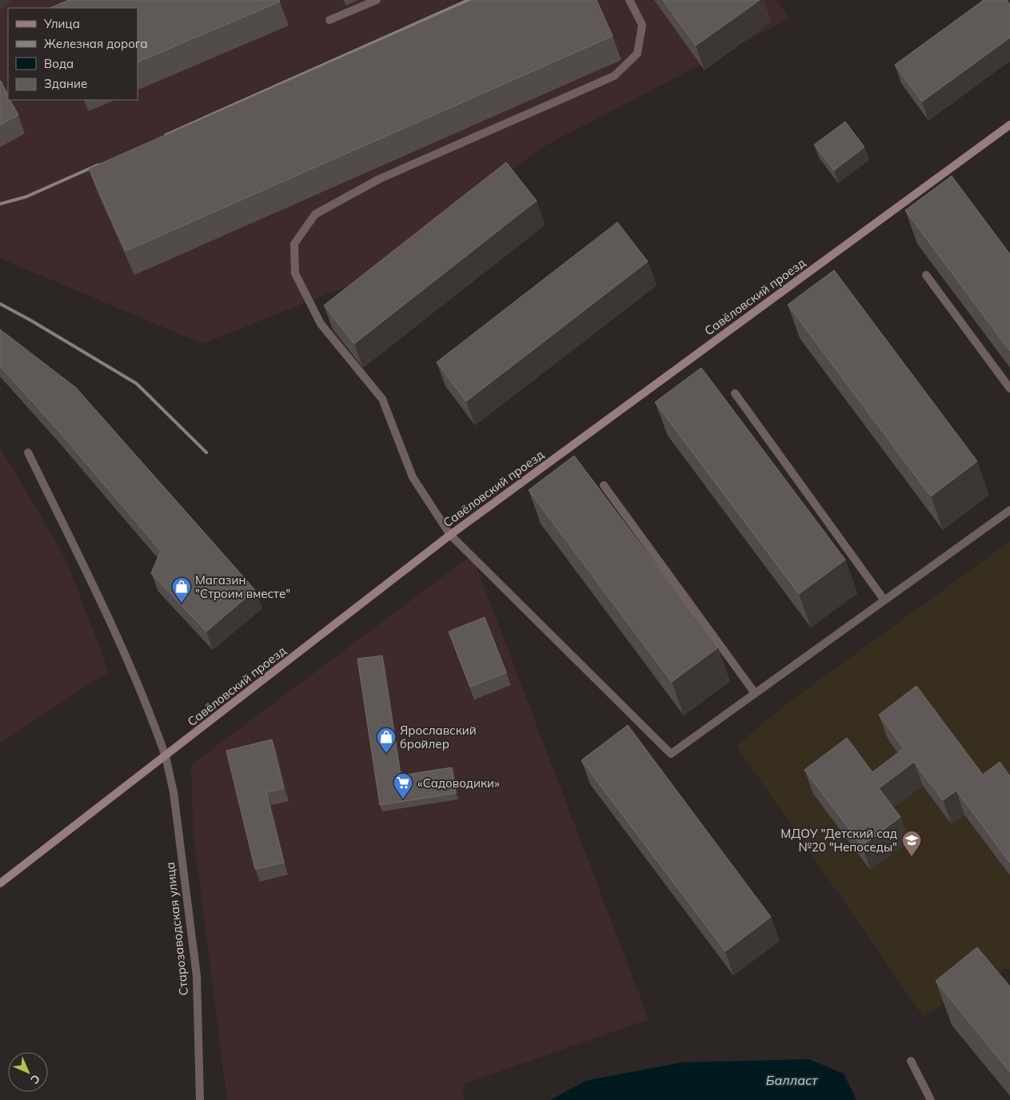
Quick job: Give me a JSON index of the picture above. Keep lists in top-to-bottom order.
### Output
{
  "streets": {
    "main road": ["Савёловский проезд"],
    "street": ["Старозаводская улица"]
  },
  "crossings": [
    ["Савёловский проезд", "Старозаводская улица"]
  ],
  "water": ["Балласт"],
  "places": {
    "shop": ["Магазин \"Строим вместе\"", "Ярославский бройлер"],
    "supermarket": ["«Садоводики»"],
    "school or university": ["МДОУ \"Детский сад №20 \"Непоседы\""]
  },
  "legend": [
    "Улица",
    "Железная дорога",
    "Вода",
    "Здание"
  ],
  "north": "bottom right"
}
